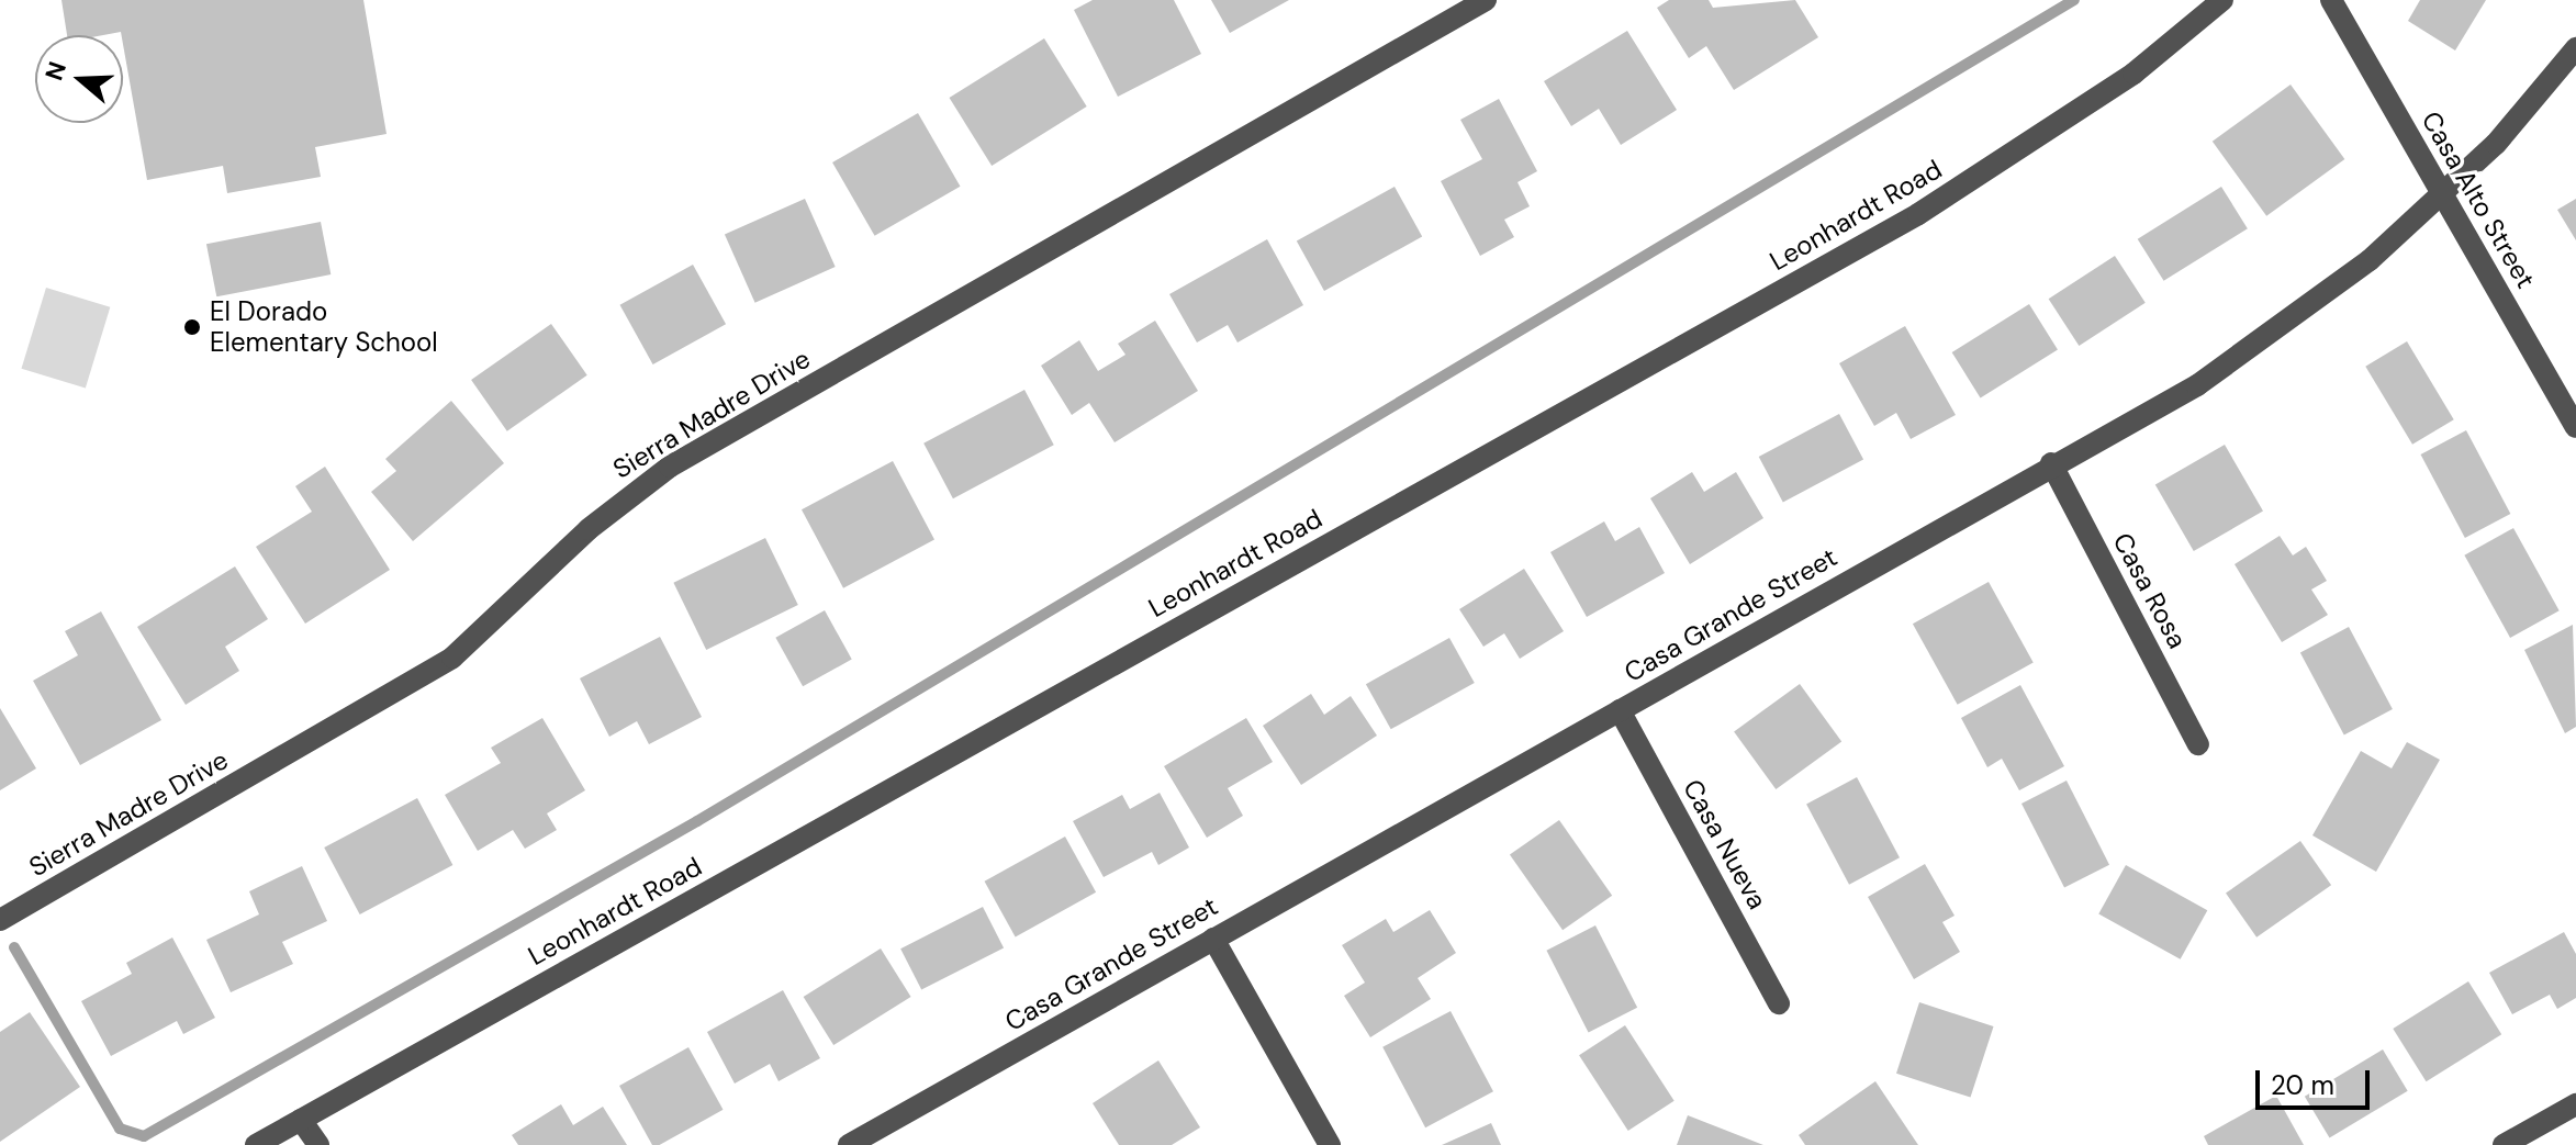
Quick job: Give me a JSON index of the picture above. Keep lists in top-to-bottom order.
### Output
{
  "streets": {
    "street": [
      "Casa Alto Street",
      "Leonhardt Road",
      "Sierra Madre Drive",
      "Casa Rosa",
      "Casa Grande Street",
      "Casa Nueva"
    ]
  },
  "crossings": [
    ["Casa Alto Street", "Casa Grande Street"],
    ["Casa Rosa", "Casa Grande Street"],
    ["Casa Grande Street", "Casa Nueva"]
  ],
  "places": ["El Dorado Elementary School"],
  "scale_bar": "20 m",
  "north": "left"
}
